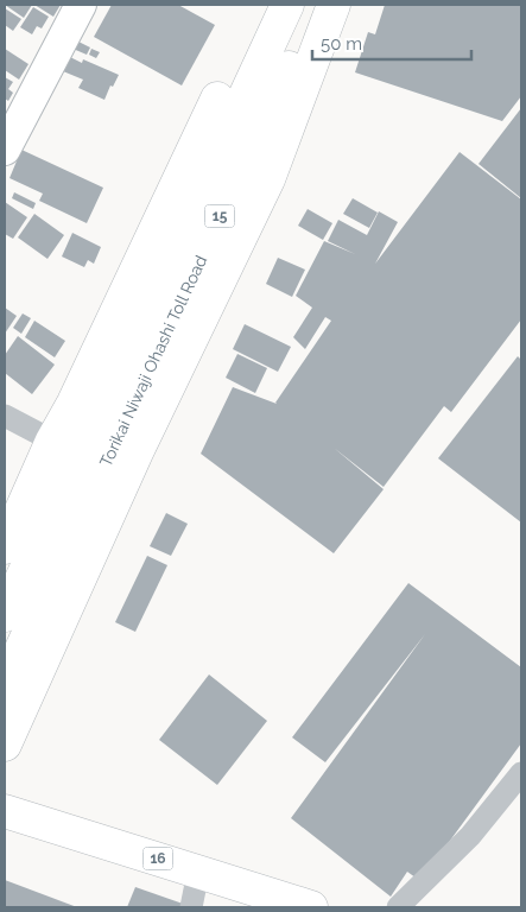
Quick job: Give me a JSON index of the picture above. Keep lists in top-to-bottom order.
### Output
{
  "streets": {
    "main road": ["15", "Torikai Niwaji Ohashi Toll Road", "16"]
  },
  "scale_bar": "50 m"
}
